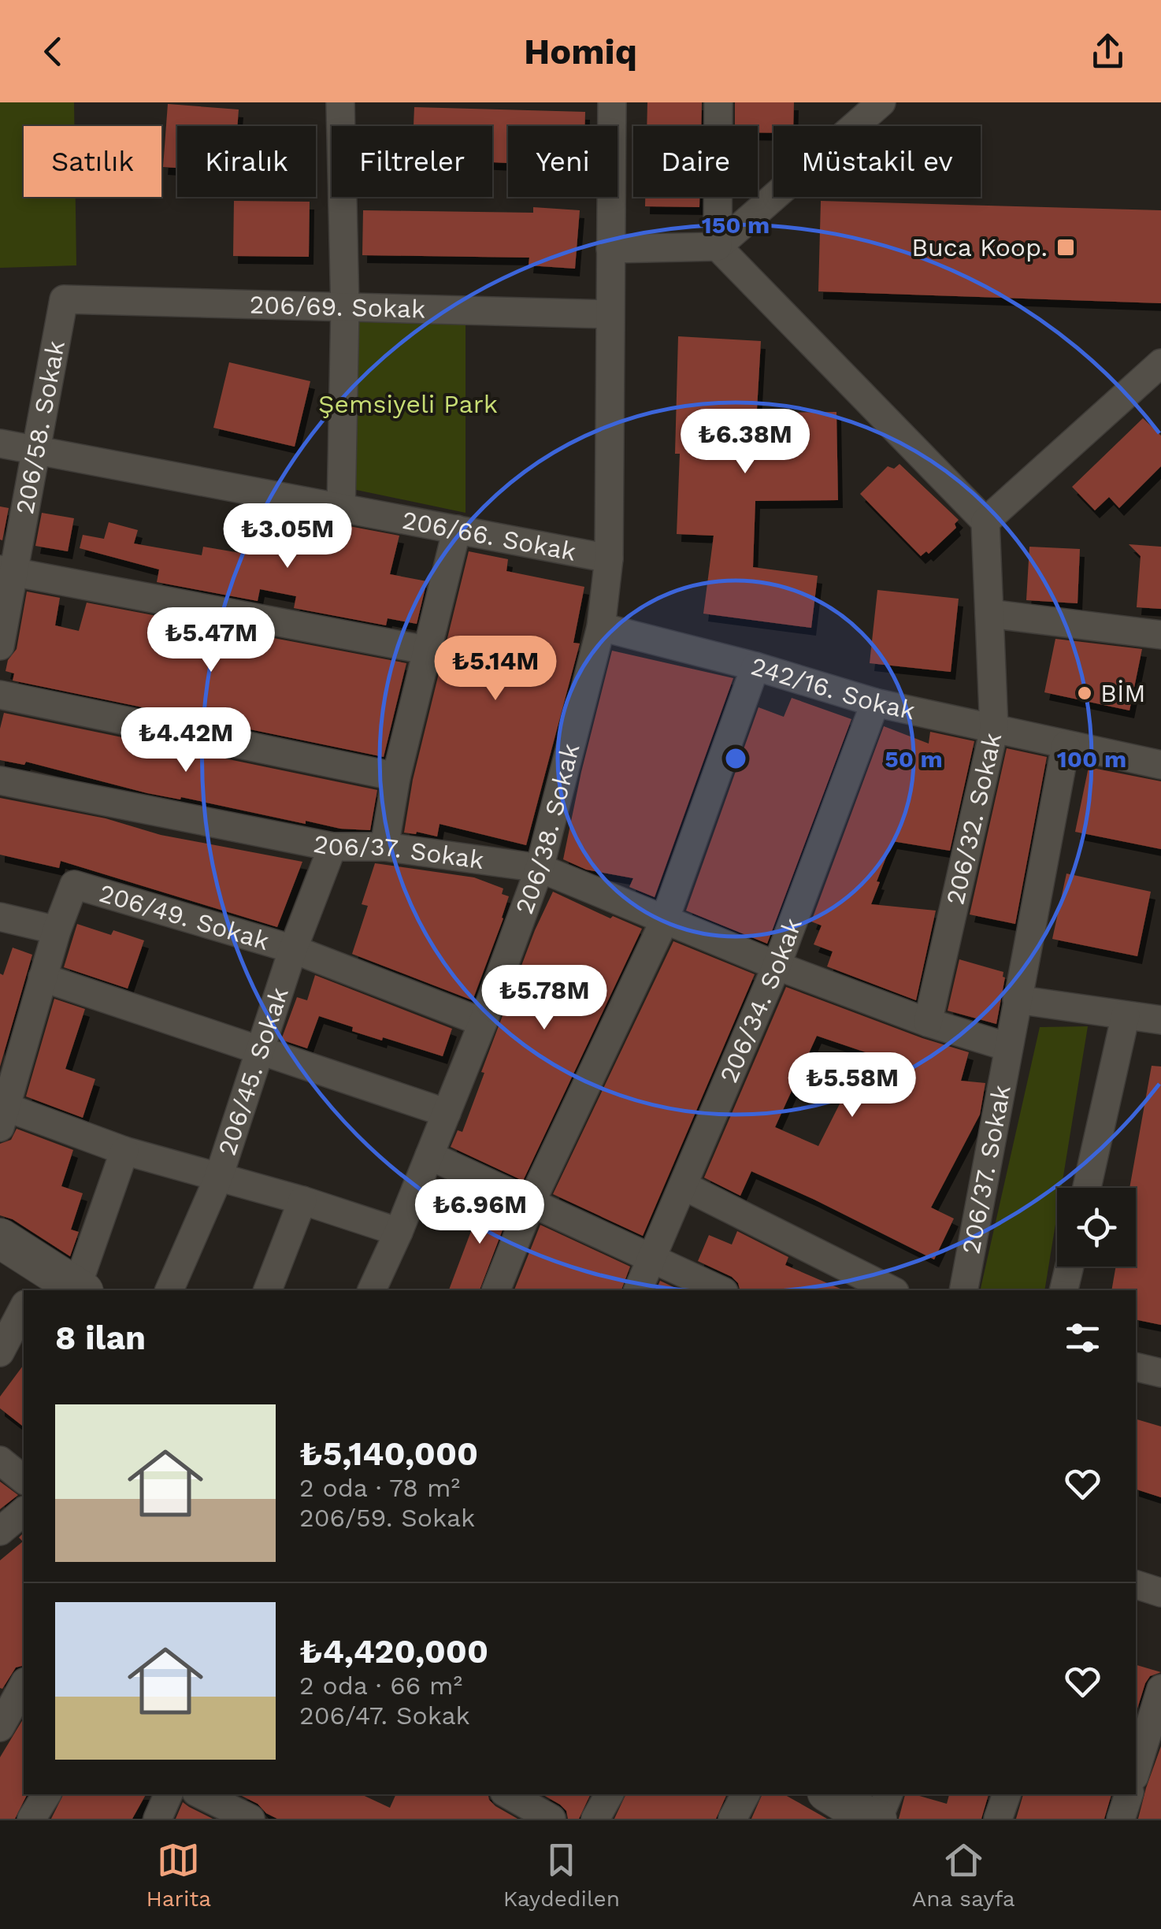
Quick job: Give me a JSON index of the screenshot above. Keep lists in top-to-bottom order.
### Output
{
  "streets": {
    "street": [
      "206/69. Sokak",
      "206/58. Sokak",
      "206/66. Sokak",
      "242/16. Sokak",
      "206/32. Sokak",
      "206/38. Sokak",
      "206/37. Sokak",
      "206/49. Sokak",
      "206/34. Sokak",
      "206/45. Sokak"
    ]
  },
  "crossings": [
    ["206/69. Sokak", "206/58. Sokak"],
    ["206/69. Sokak", "206/38. Sokak"],
    ["206/58. Sokak", "206/66. Sokak"],
    ["206/66. Sokak", "206/38. Sokak"],
    ["242/16. Sokak", "206/32. Sokak"],
    ["242/16. Sokak", "206/38. Sokak"],
    ["242/16. Sokak", "206/34. Sokak"],
    ["206/32. Sokak", "206/37. Sokak"],
    ["206/38. Sokak", "206/37. Sokak"],
    ["206/38. Sokak", "206/49. Sokak"],
    ["206/37. Sokak", "206/34. Sokak"],
    ["206/37. Sokak", "206/45. Sokak"],
    ["206/49. Sokak", "206/45. Sokak"]
  ],
  "parks": ["Şemsiyeli Park"],
  "places": {
    "transit": ["Buca Koop."],
    "other": ["BİM"]
  },
  "page": {
    "header": "Homiq",
    "chip": [
      "Satılık",
      "Kiralık",
      "Filtreler",
      "Yeni",
      "Daire",
      "Müstakil ev"
    ],
    "price": [
      "₺6.38M",
      "₺3.05M",
      "₺5.47M",
      "₺5.14M",
      "₺4.42M",
      "₺5.78M",
      "₺5.58M",
      "₺6.96M"
    ],
    "heading": "8 ilan",
    "list": [
      {
        "name": "₺5,140,000",
        "note": "2 oda · 78 m² · 206/59. Sokak"
      },
      {
        "name": "₺4,420,000",
        "note": "2 oda · 66 m² · 206/47. Sokak"
      }
    ],
    "tabs": ["Harita", "Kaydedilen", "Ana sayfa"]
  },
  "rings": ["150 m", "50 m", "100 m"]
}
